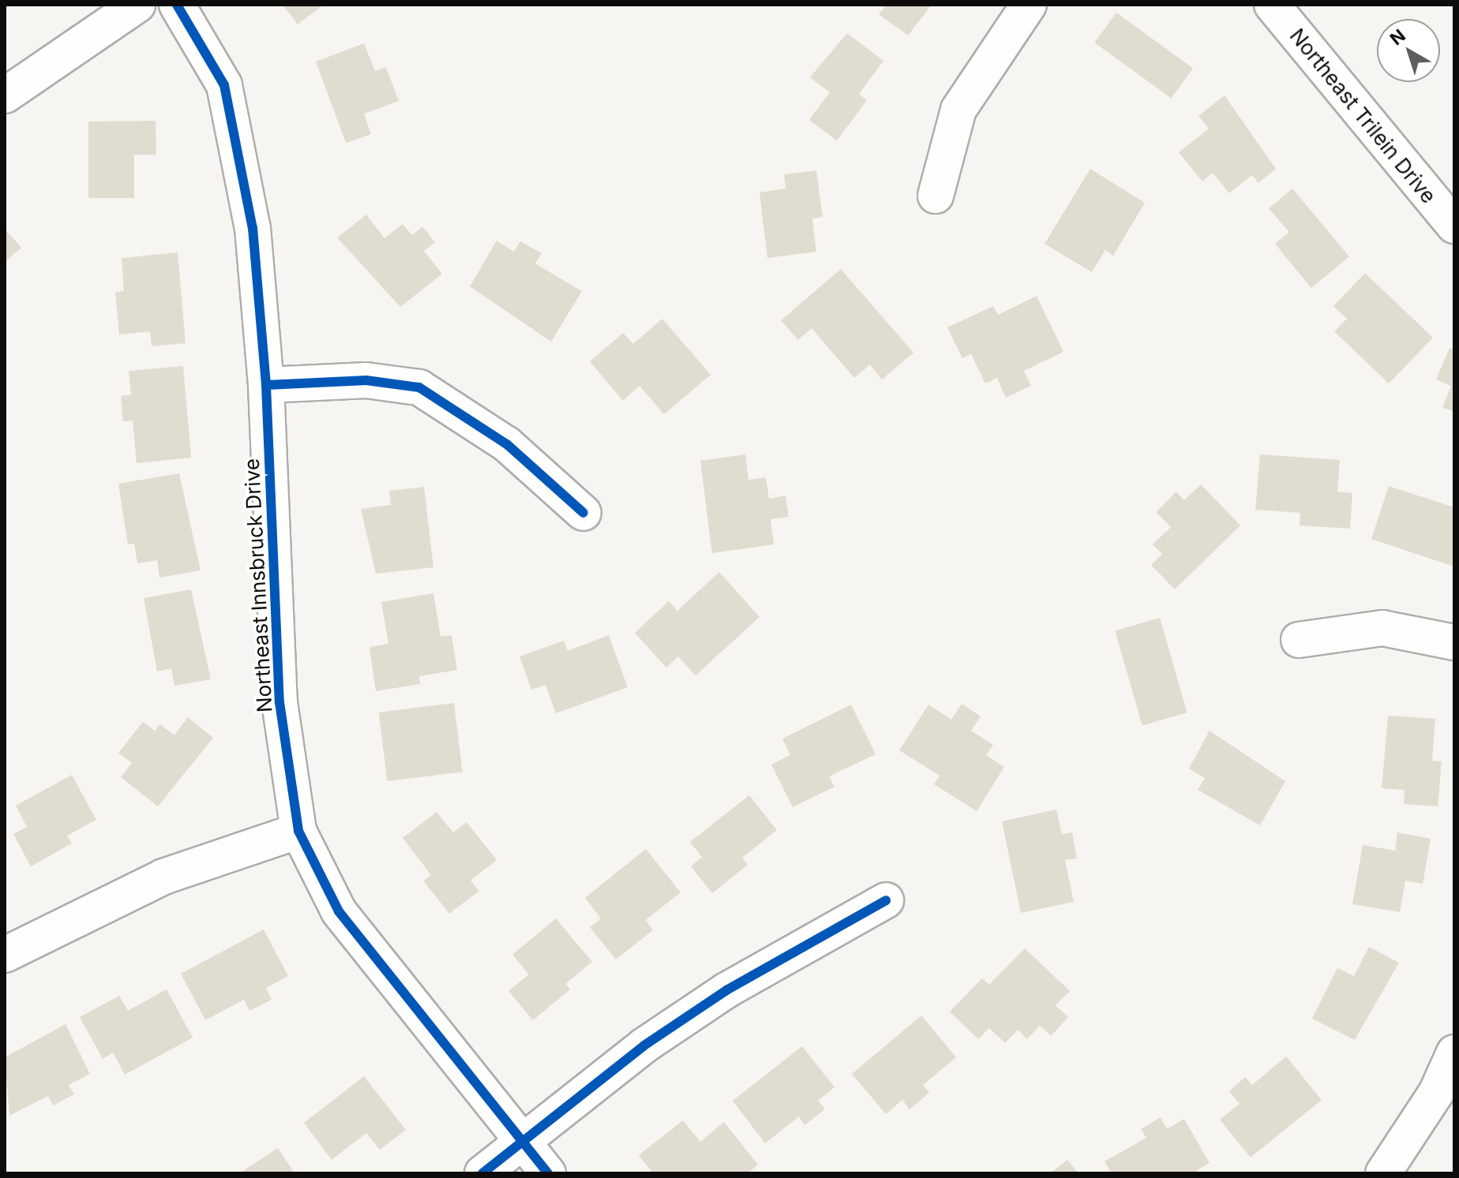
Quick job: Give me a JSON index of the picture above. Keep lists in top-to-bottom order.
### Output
{
  "streets": {
    "street": ["Northeast Trilein Drive", "Northeast Innsbruck Drive"]
  },
  "north": "top left"
}
